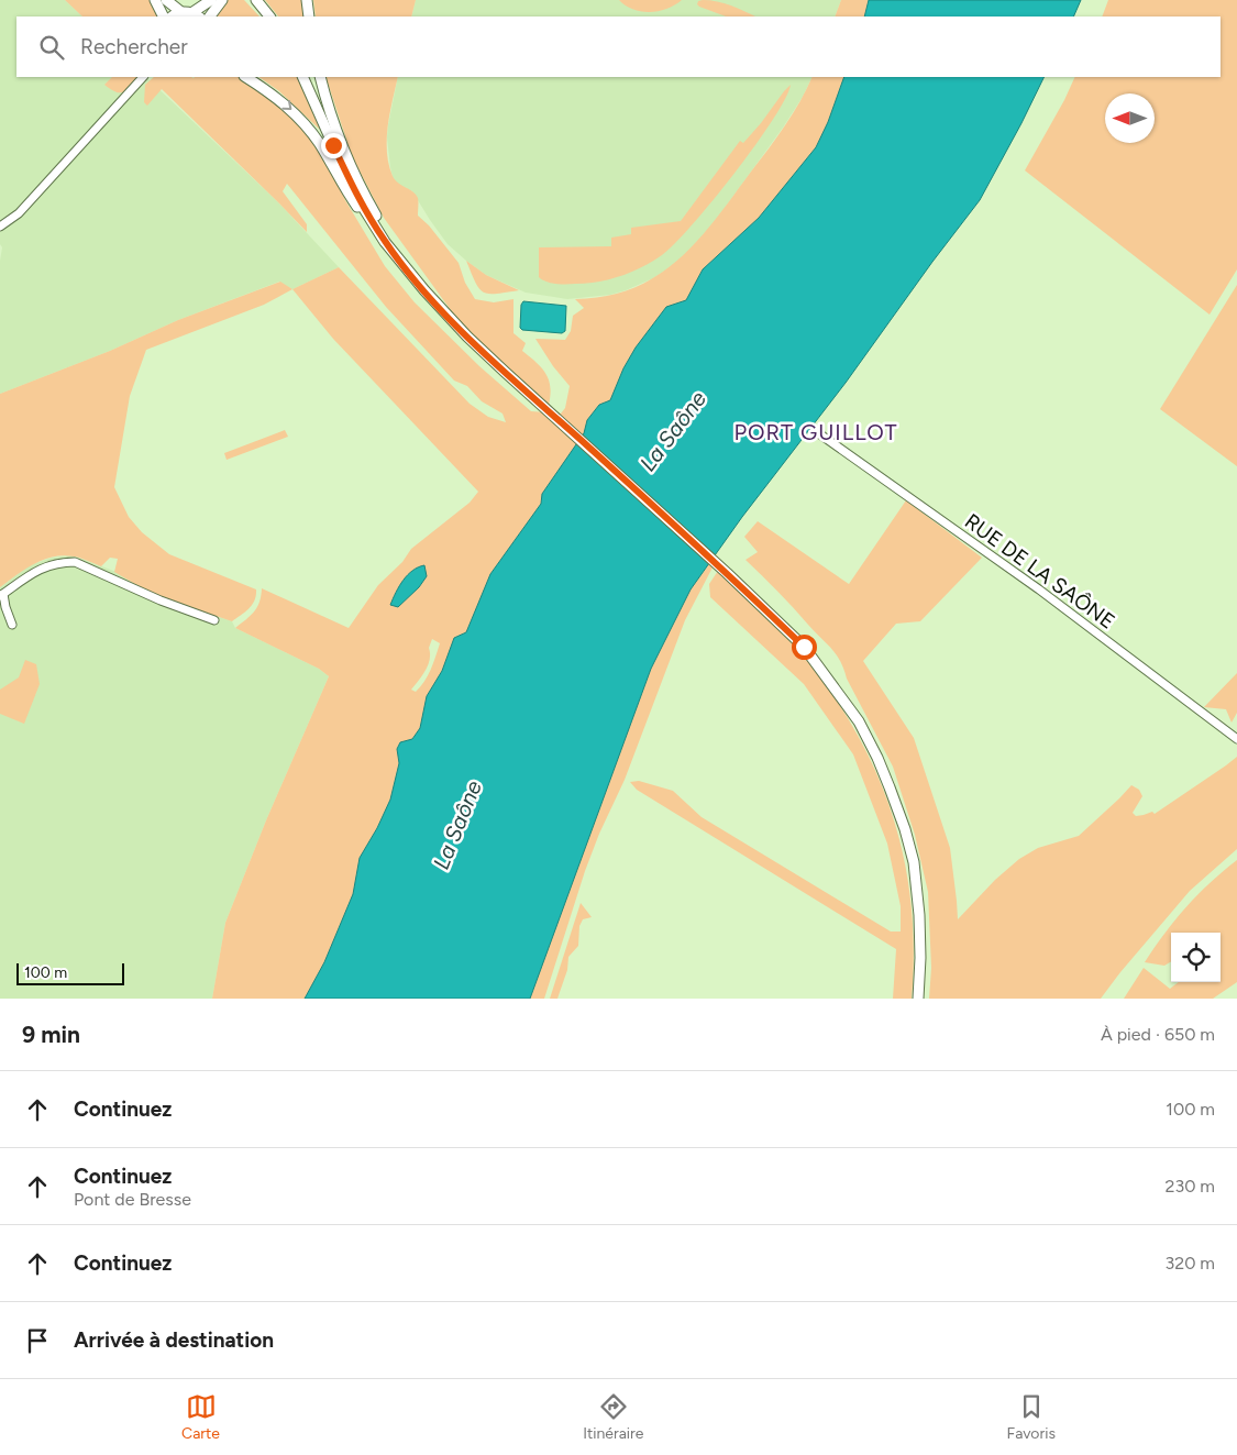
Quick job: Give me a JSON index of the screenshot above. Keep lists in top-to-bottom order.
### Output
{
  "streets": {
    "street": ["RUE DE LA SAÔNE"]
  },
  "districts": ["PORT GUILLOT"],
  "water": ["La Saône"],
  "scale_bar": "100 m",
  "north": "left",
  "page": {
    "search": "Rechercher",
    "scale": "100 m",
    "heading": ["9 min", "À pied · 650 m"],
    "list": [
      ["Continuez", "100 m"],
      ["Continuez", "Pont de Bresse", "230 m"],
      ["Continuez", "320 m"],
      "Arrivée à destination"
    ],
    "nav": ["Carte", "Itinéraire", "Favoris"]
  }
}
